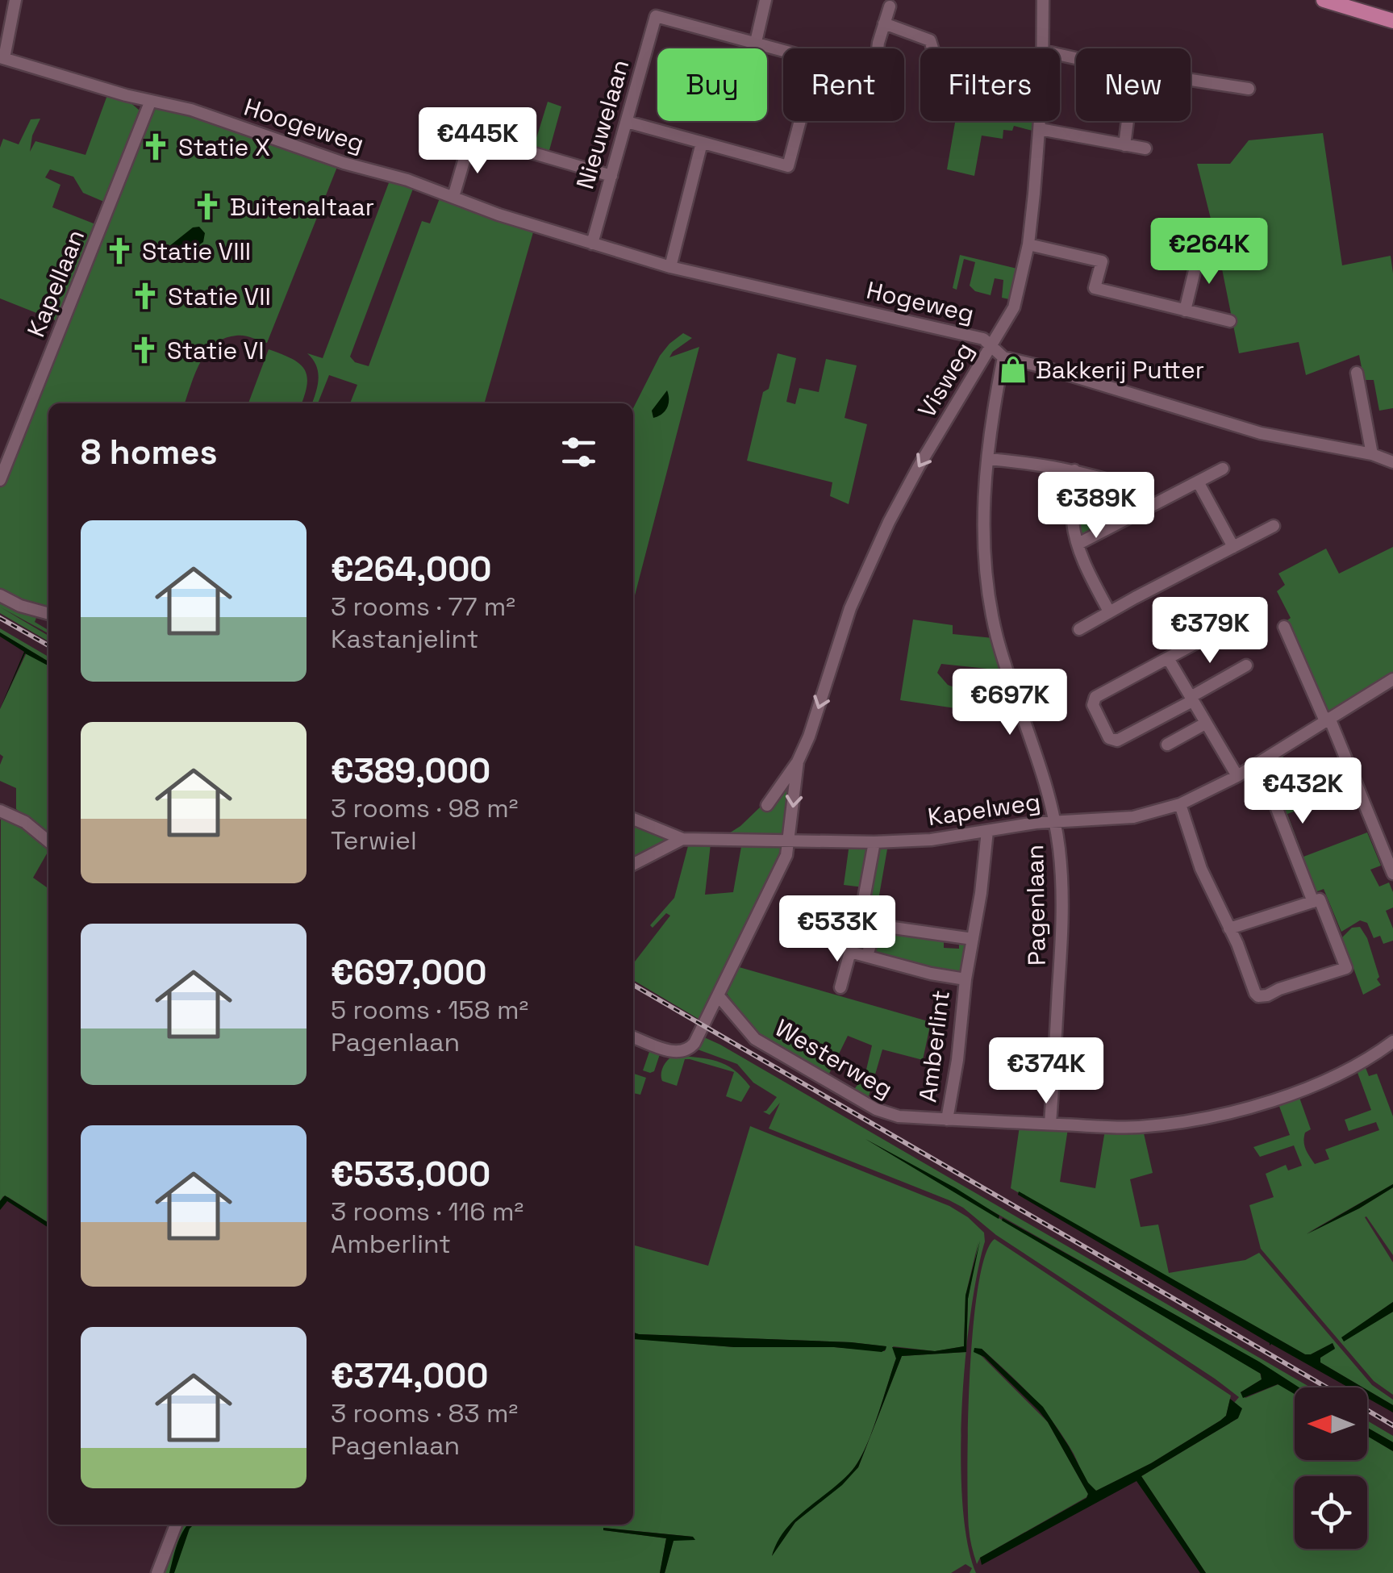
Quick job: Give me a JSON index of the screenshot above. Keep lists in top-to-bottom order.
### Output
{
  "streets": {
    "street": [
      "Nieuwelaan",
      "Hoogeweg",
      "Kapellaan",
      "Hogeweg",
      "Visweg",
      "Kapelweg",
      "Pagenlaan",
      "Amberlint",
      "Westerweg"
    ]
  },
  "crossings": [
    ["Nieuwelaan", "Hoogeweg"],
    ["Nieuwelaan", "Hogeweg"],
    ["Hoogeweg", "Kapellaan"],
    ["Hoogeweg", "Hogeweg"],
    ["Hogeweg", "Visweg"],
    ["Hogeweg", "Pagenlaan"],
    ["Visweg", "Kapelweg"],
    ["Visweg", "Westerweg"],
    ["Kapelweg", "Pagenlaan"],
    ["Kapelweg", "Amberlint"],
    ["Pagenlaan", "Westerweg"],
    ["Amberlint", "Westerweg"]
  ],
  "one_way": ["Visweg"],
  "places": {
    "church": [
      "Statie X",
      "Buitenaltaar",
      "Statie VIII",
      "Statie VII",
      "Statie VI"
    ],
    "shop": ["Bakkerij Putter"]
  },
  "north": "left",
  "page": {
    "chip": [
      "Buy",
      "Rent",
      "Filters",
      "New"
    ],
    "price": [
      "€445K",
      "€264K",
      "€389K",
      "€379K",
      "€697K",
      "€432K",
      "€533K",
      "€374K"
    ],
    "heading": "8 homes",
    "list": [
      {
        "name": "€264,000",
        "note": "3 rooms · 77 m² · Kastanjelint"
      },
      {
        "name": "€389,000",
        "note": "3 rooms · 98 m² · Terwiel"
      },
      {
        "name": "€697,000",
        "note": "5 rooms · 158 m² · Pagenlaan"
      },
      {
        "name": "€533,000",
        "note": "3 rooms · 116 m² · Amberlint"
      },
      {
        "name": "€374,000",
        "note": "3 rooms · 83 m² · Pagenlaan"
      }
    ]
  }
}
